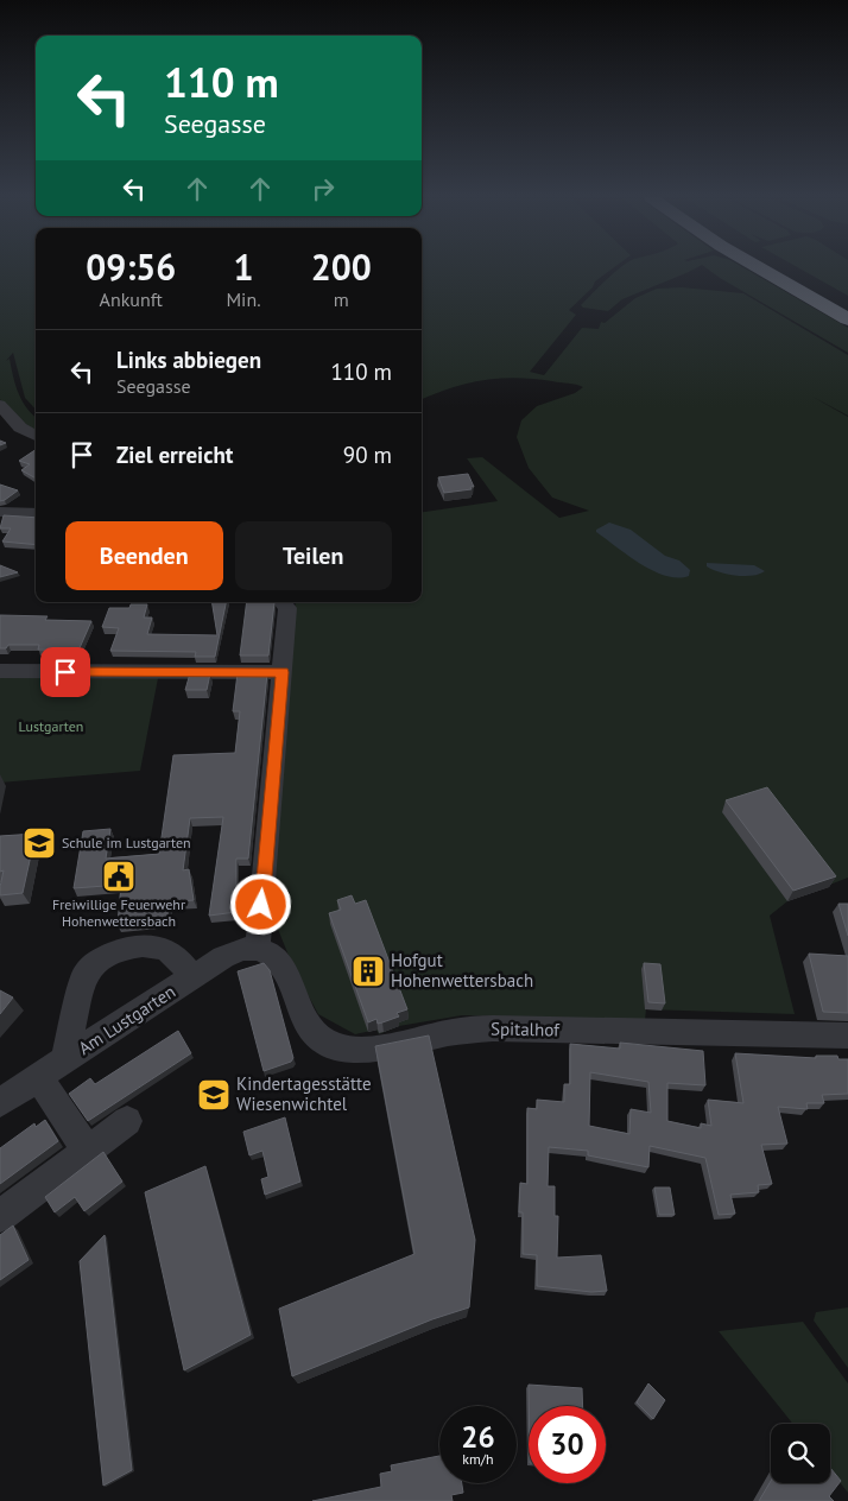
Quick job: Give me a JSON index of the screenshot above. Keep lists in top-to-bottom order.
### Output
{
  "streets": {
    "street": ["Am Lustgarten", "Spitalhof"]
  },
  "crossings": [
    ["Am Lustgarten", "Spitalhof"]
  ],
  "parks": ["Lustgarten"],
  "places": {
    "school or university": ["Schule im Lustgarten", "Kindertagesstätte Wiesenwichtel"],
    "public building": ["Freiwillige Feuerwehr Hohenwettersbach"],
    "building": ["Hofgut Hohenwettersbach"]
  },
  "page": {
    "turn": ["110 m", "Seegasse"],
    "eta": [
      "09:56",
      "Ankunft",
      "1",
      "Min.",
      "200",
      "m"
    ],
    "list": [
      {
        "name": "Links abbiegen",
        "note": "Seegasse",
        "value": "110 m"
      },
      {
        "name": "Ziel erreicht",
        "value": "90 m"
      }
    ],
    "buttons": ["Beenden", "Teilen"],
    "speed": "26 km/h",
    "limit": "30"
  }
}
